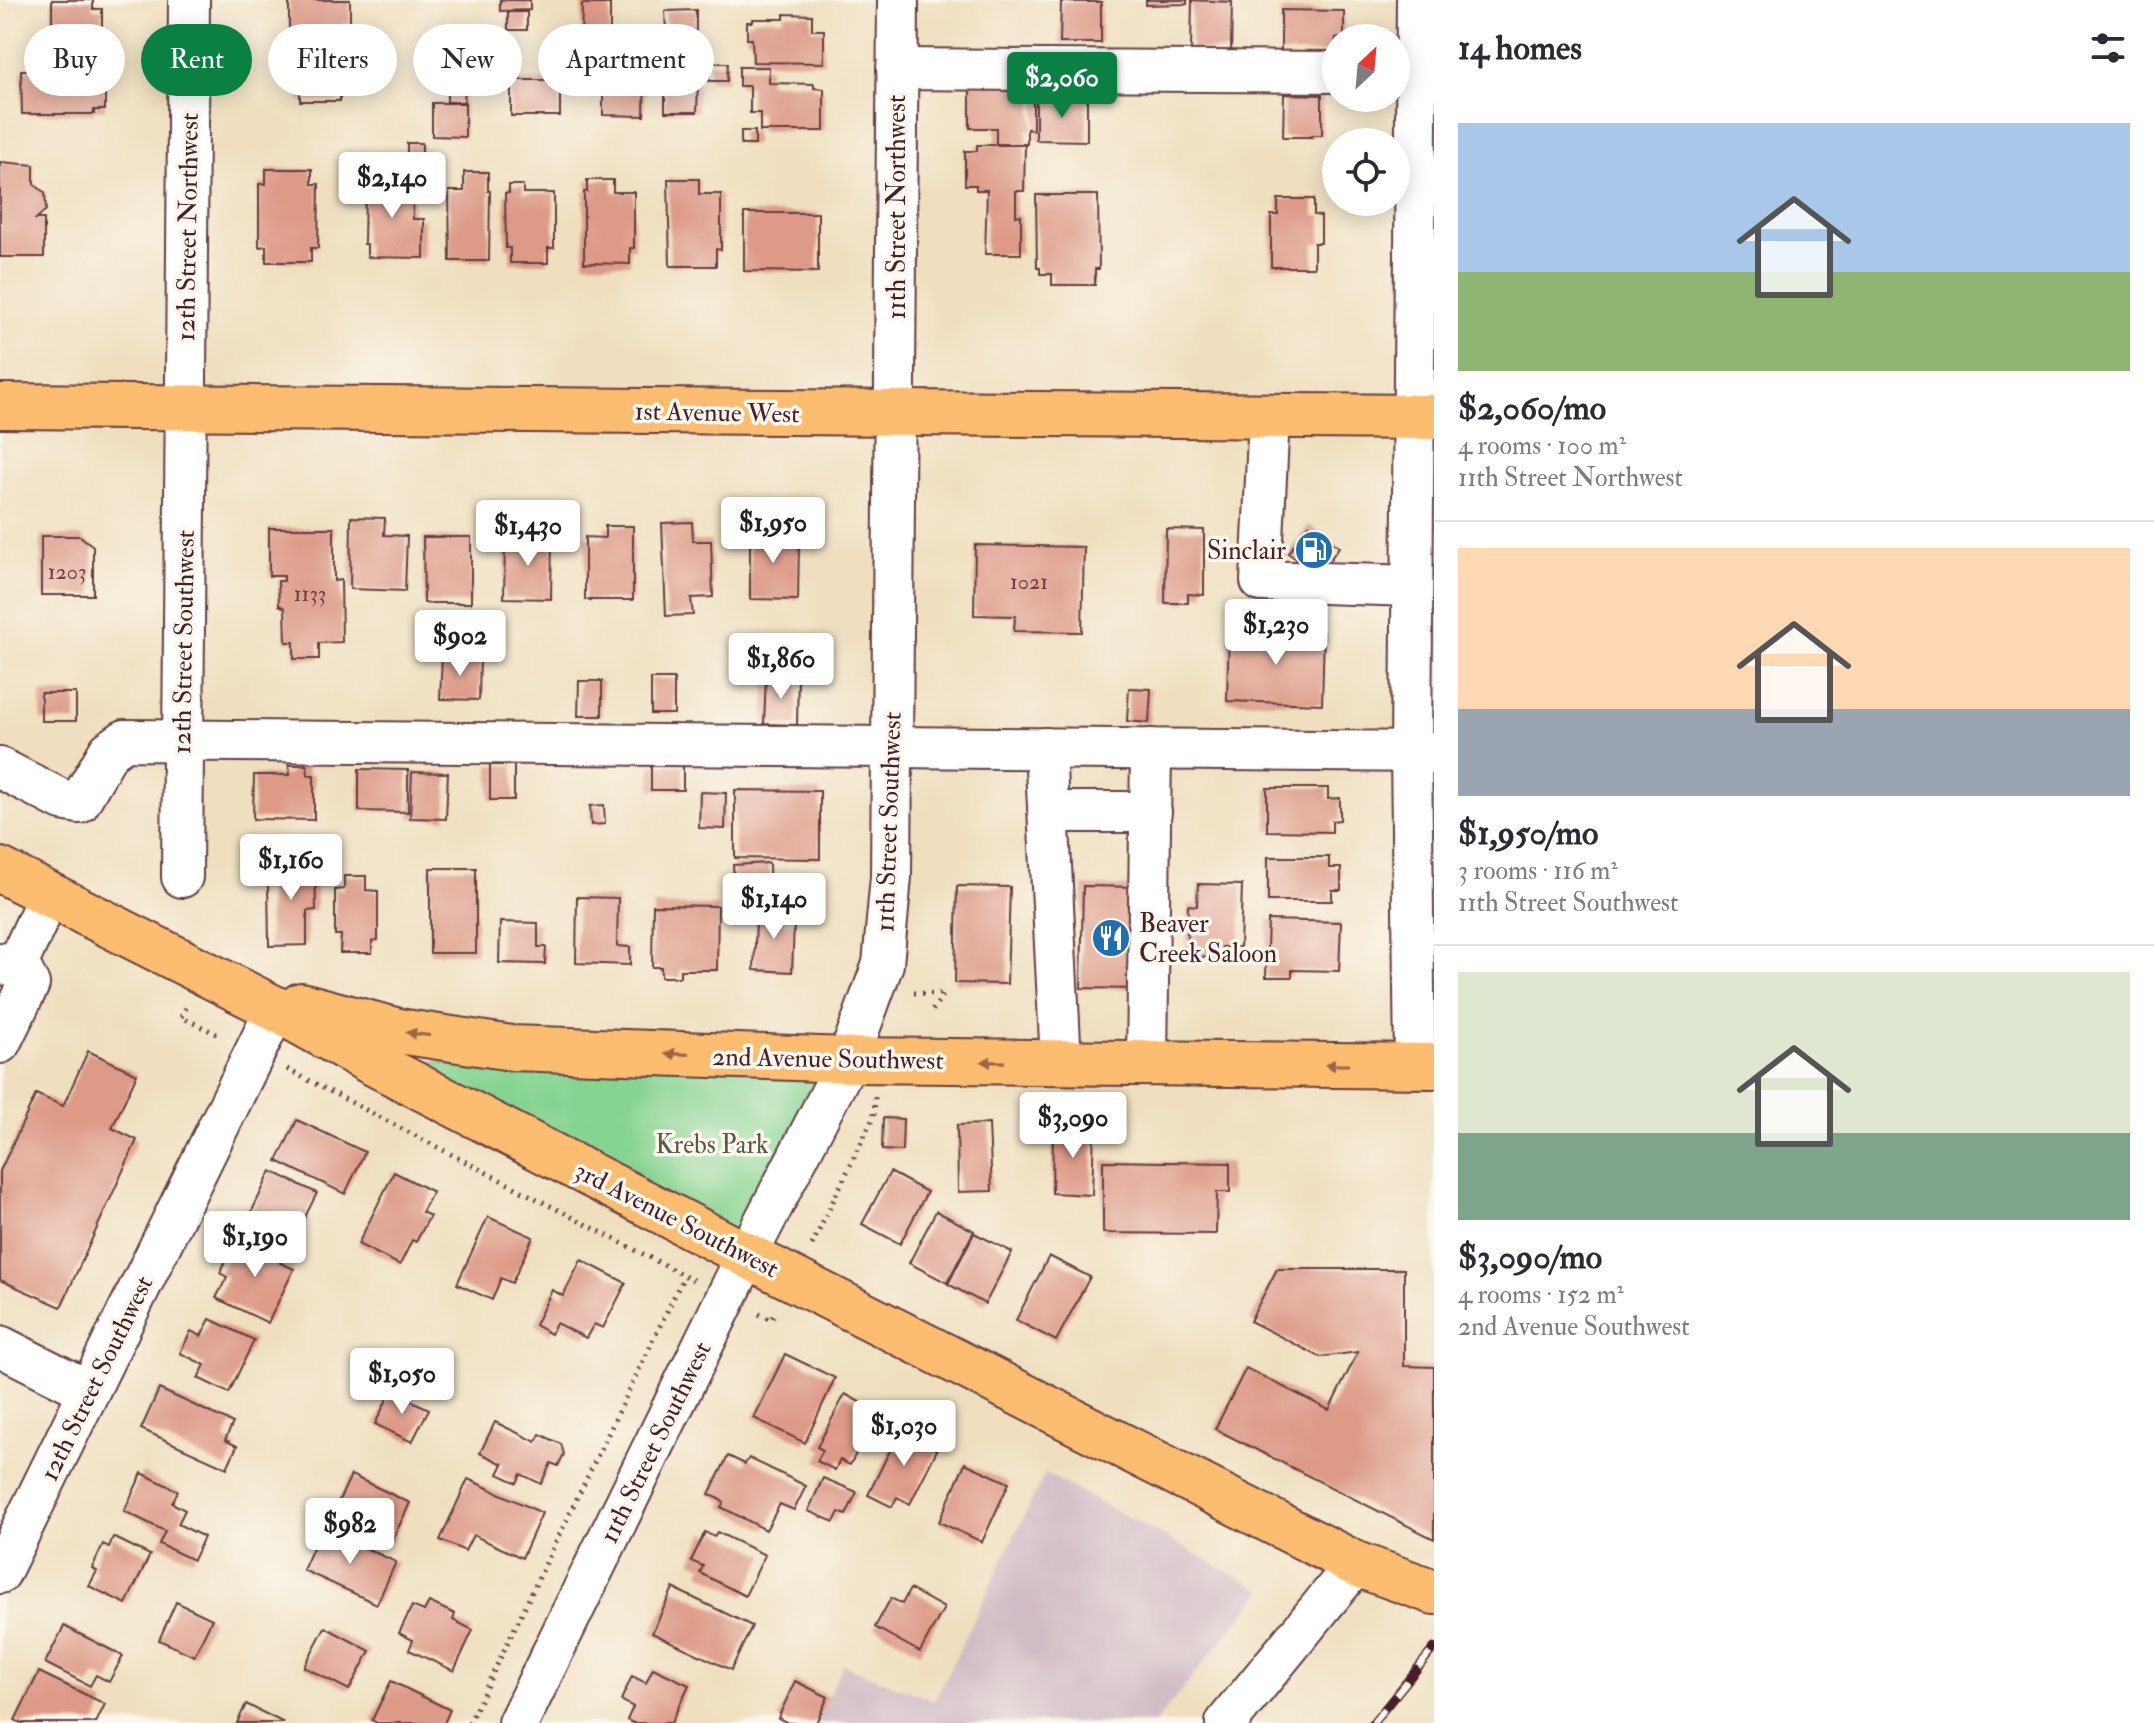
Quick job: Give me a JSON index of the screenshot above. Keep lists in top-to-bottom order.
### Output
{
  "streets": {
    "main road": ["1st Avenue West", "2nd Avenue Southwest", "3rd Avenue Southwest"],
    "street": [
      "11th Street Northwest",
      "12th Street Northwest",
      "12th Street Southwest",
      "11th Street Southwest"
    ]
  },
  "crossings": [
    ["11th Street Northwest", "1st Avenue West"],
    ["11th Street Northwest", "11th Street Southwest"],
    ["12th Street Northwest", "1st Avenue West"],
    ["12th Street Northwest", "12th Street Southwest"],
    ["1st Avenue West", "12th Street Southwest"],
    ["1st Avenue West", "11th Street Southwest"],
    ["12th Street Southwest", "3rd Avenue Southwest"],
    ["11th Street Southwest", "2nd Avenue Southwest"],
    ["11th Street Southwest", "3rd Avenue Southwest"],
    ["2nd Avenue Southwest", "3rd Avenue Southwest"]
  ],
  "one_way": ["2nd Avenue Southwest"],
  "parks": ["Krebs Park"],
  "places": {
    "fuel station": ["Sinclair"],
    "restaurant": ["Beaver Creek Saloon"]
  },
  "house_numbers": ["1203", "1021", "1133"],
  "north": "top right",
  "page": {
    "heading": "14 homes",
    "chip": [
      "Buy",
      "Rent",
      "Filters",
      "New",
      "Apartment"
    ],
    "price": [
      "$2,060",
      "$2,140",
      "$1,950",
      "$1,430",
      "$1,230",
      "$902",
      "$1,860",
      "$1,160",
      "$1,140",
      "$3,090",
      "$1,190",
      "$1,050",
      "$1,030",
      "$982"
    ],
    "list": [
      {
        "name": "$2,060/mo",
        "note": "4 rooms · 100 m² · 11th Street Northwest"
      },
      {
        "name": "$1,950/mo",
        "note": "3 rooms · 116 m² · 11th Street Southwest"
      },
      {
        "name": "$3,090/mo",
        "note": "4 rooms · 152 m² · 2nd Avenue Southwest"
      }
    ]
  }
}
